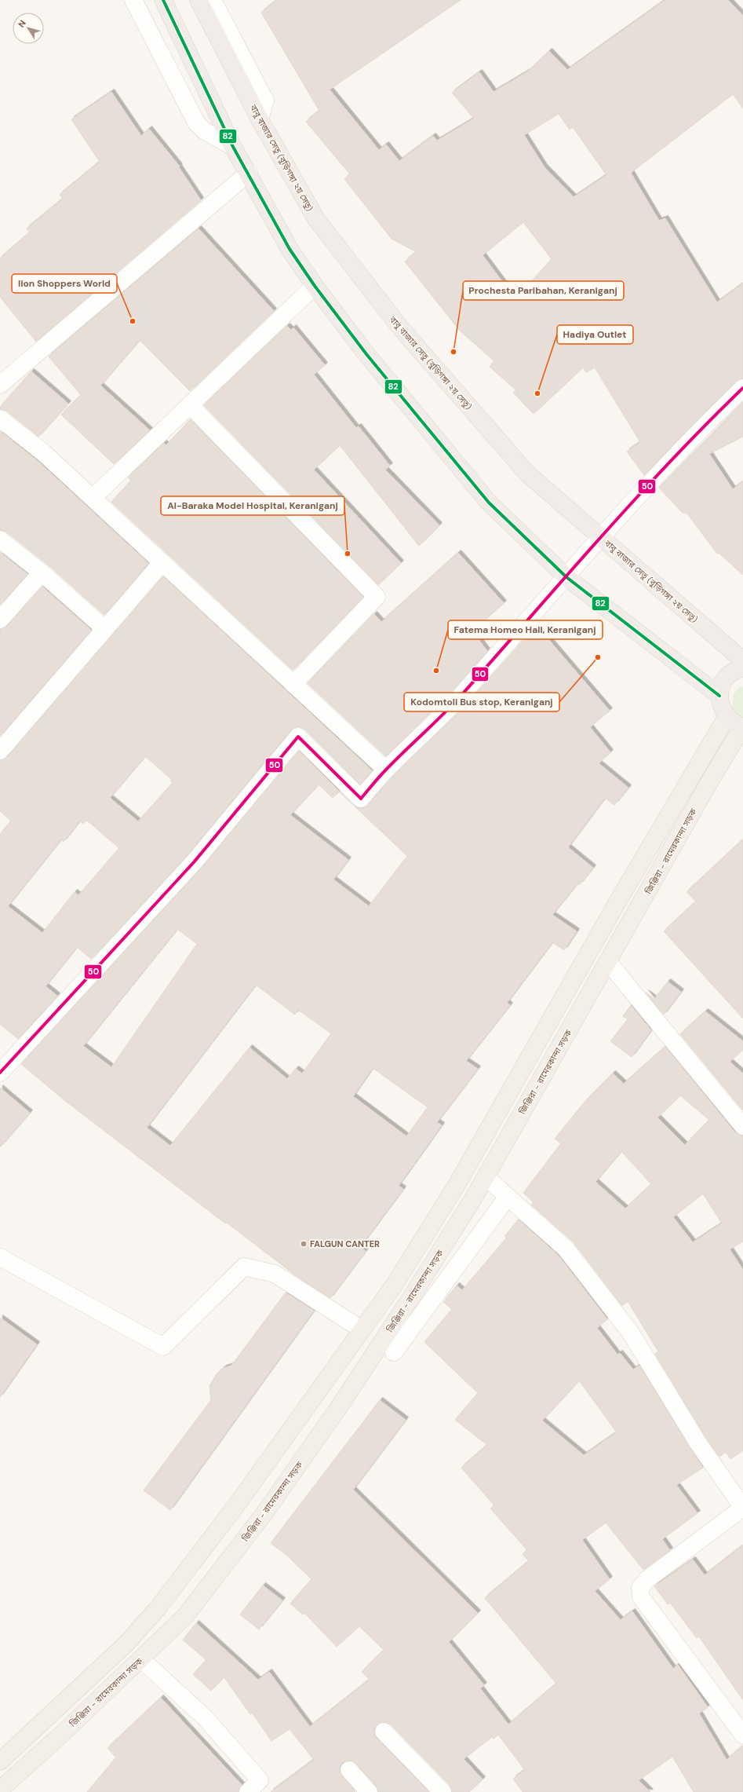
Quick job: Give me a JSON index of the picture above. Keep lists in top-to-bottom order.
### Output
{
  "streets": {
    "highway": ["বাবু বাজার সেতু (বুড়িগঙ্গা ২য় সেতু)"],
    "main road": ["জিঞ্জিরা - রামেরকান্দা সড়ক"]
  },
  "places": [
    "lion Shoppers World",
    "Prochesta Paribahan, Keraniganj",
    "Hadiya Outlet",
    "Al-Baraka Model Hospital, Keraniganj",
    "Kodomtoli Bus stop, Keraniganj",
    "Fatema Homeo Hall, Keraniganj",
    "FALGUN CANTER"
  ],
  "lines": ["transit line 82", "transit line 50"],
  "north": "top left"
}
